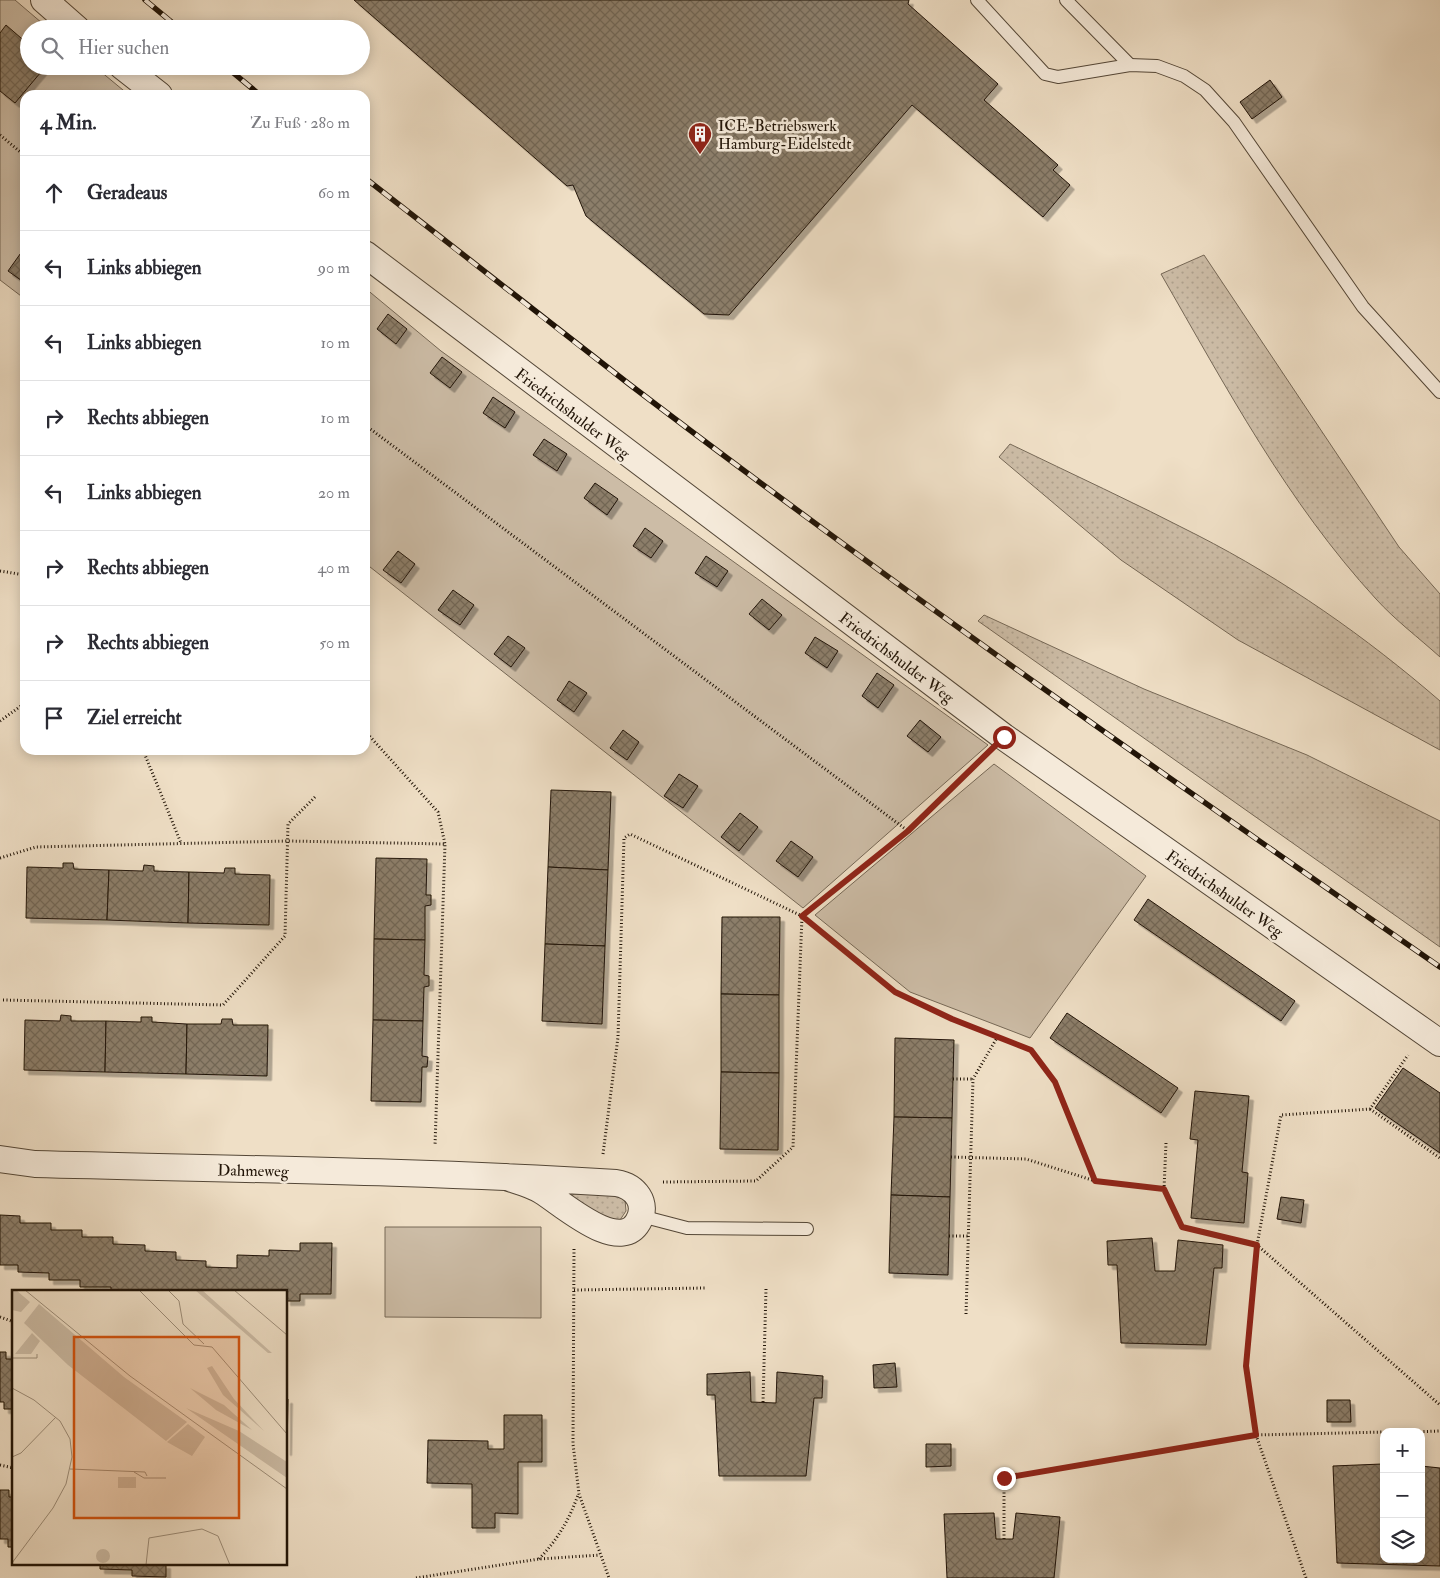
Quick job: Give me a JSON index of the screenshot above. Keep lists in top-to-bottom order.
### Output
{
  "streets": {
    "street": ["Friedrichshulder Weg", "Dahmeweg"]
  },
  "places": {
    "building": ["ICE-Betriebswerk Hamburg-Eidelstedt"]
  },
  "page": {
    "search": "Hier suchen",
    "heading": ["4 Min.", "Zu Fuß · 280 m"],
    "list": [
      ["Geradeaus", "60 m"],
      ["Links abbiegen", "90 m"],
      ["Links abbiegen", "10 m"],
      ["Rechts abbiegen", "10 m"],
      ["Links abbiegen", "20 m"],
      ["Rechts abbiegen", "40 m"],
      ["Rechts abbiegen", "50 m"],
      "Ziel erreicht"
    ],
    "map_buttons": ["+", "−"]
  }
}
